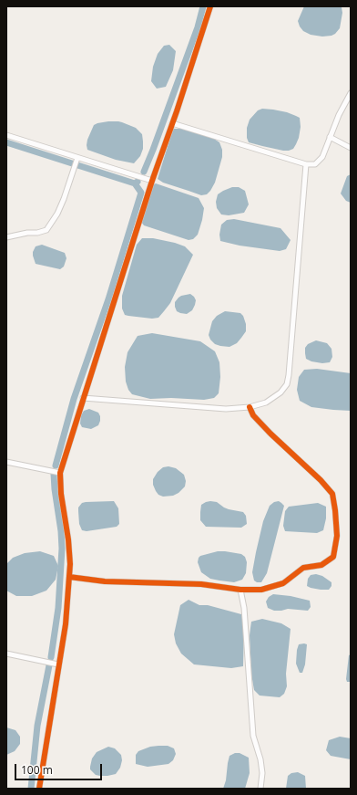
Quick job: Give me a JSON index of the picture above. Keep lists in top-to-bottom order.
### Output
{
  "scale_bar": "100 m"
}
